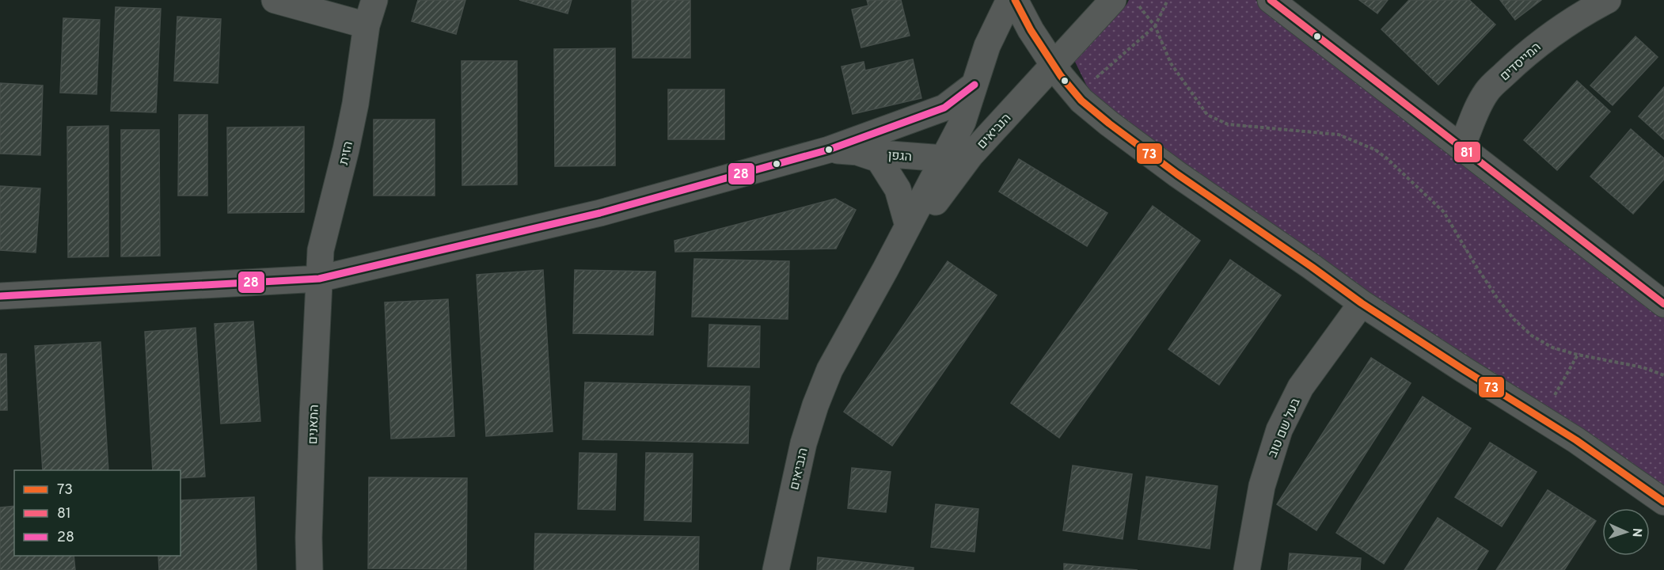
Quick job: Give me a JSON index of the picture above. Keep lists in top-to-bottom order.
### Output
{
  "streets": {
    "street": [
      "המייסדים",
      "הנביאים",
      "הזית",
      "הגפן",
      "התאנים",
      "בעל שם טוב"
    ]
  },
  "crossings": [
    ["הנביאים", "הגפן"],
    ["הזית", "הגפן"],
    ["הזית", "התאנים"],
    ["הגפן", "התאנים"]
  ],
  "lines": ["transit line 73", "transit line 81", "transit line 28"],
  "legend": ["73", "81", "28"],
  "north": "right"
}
